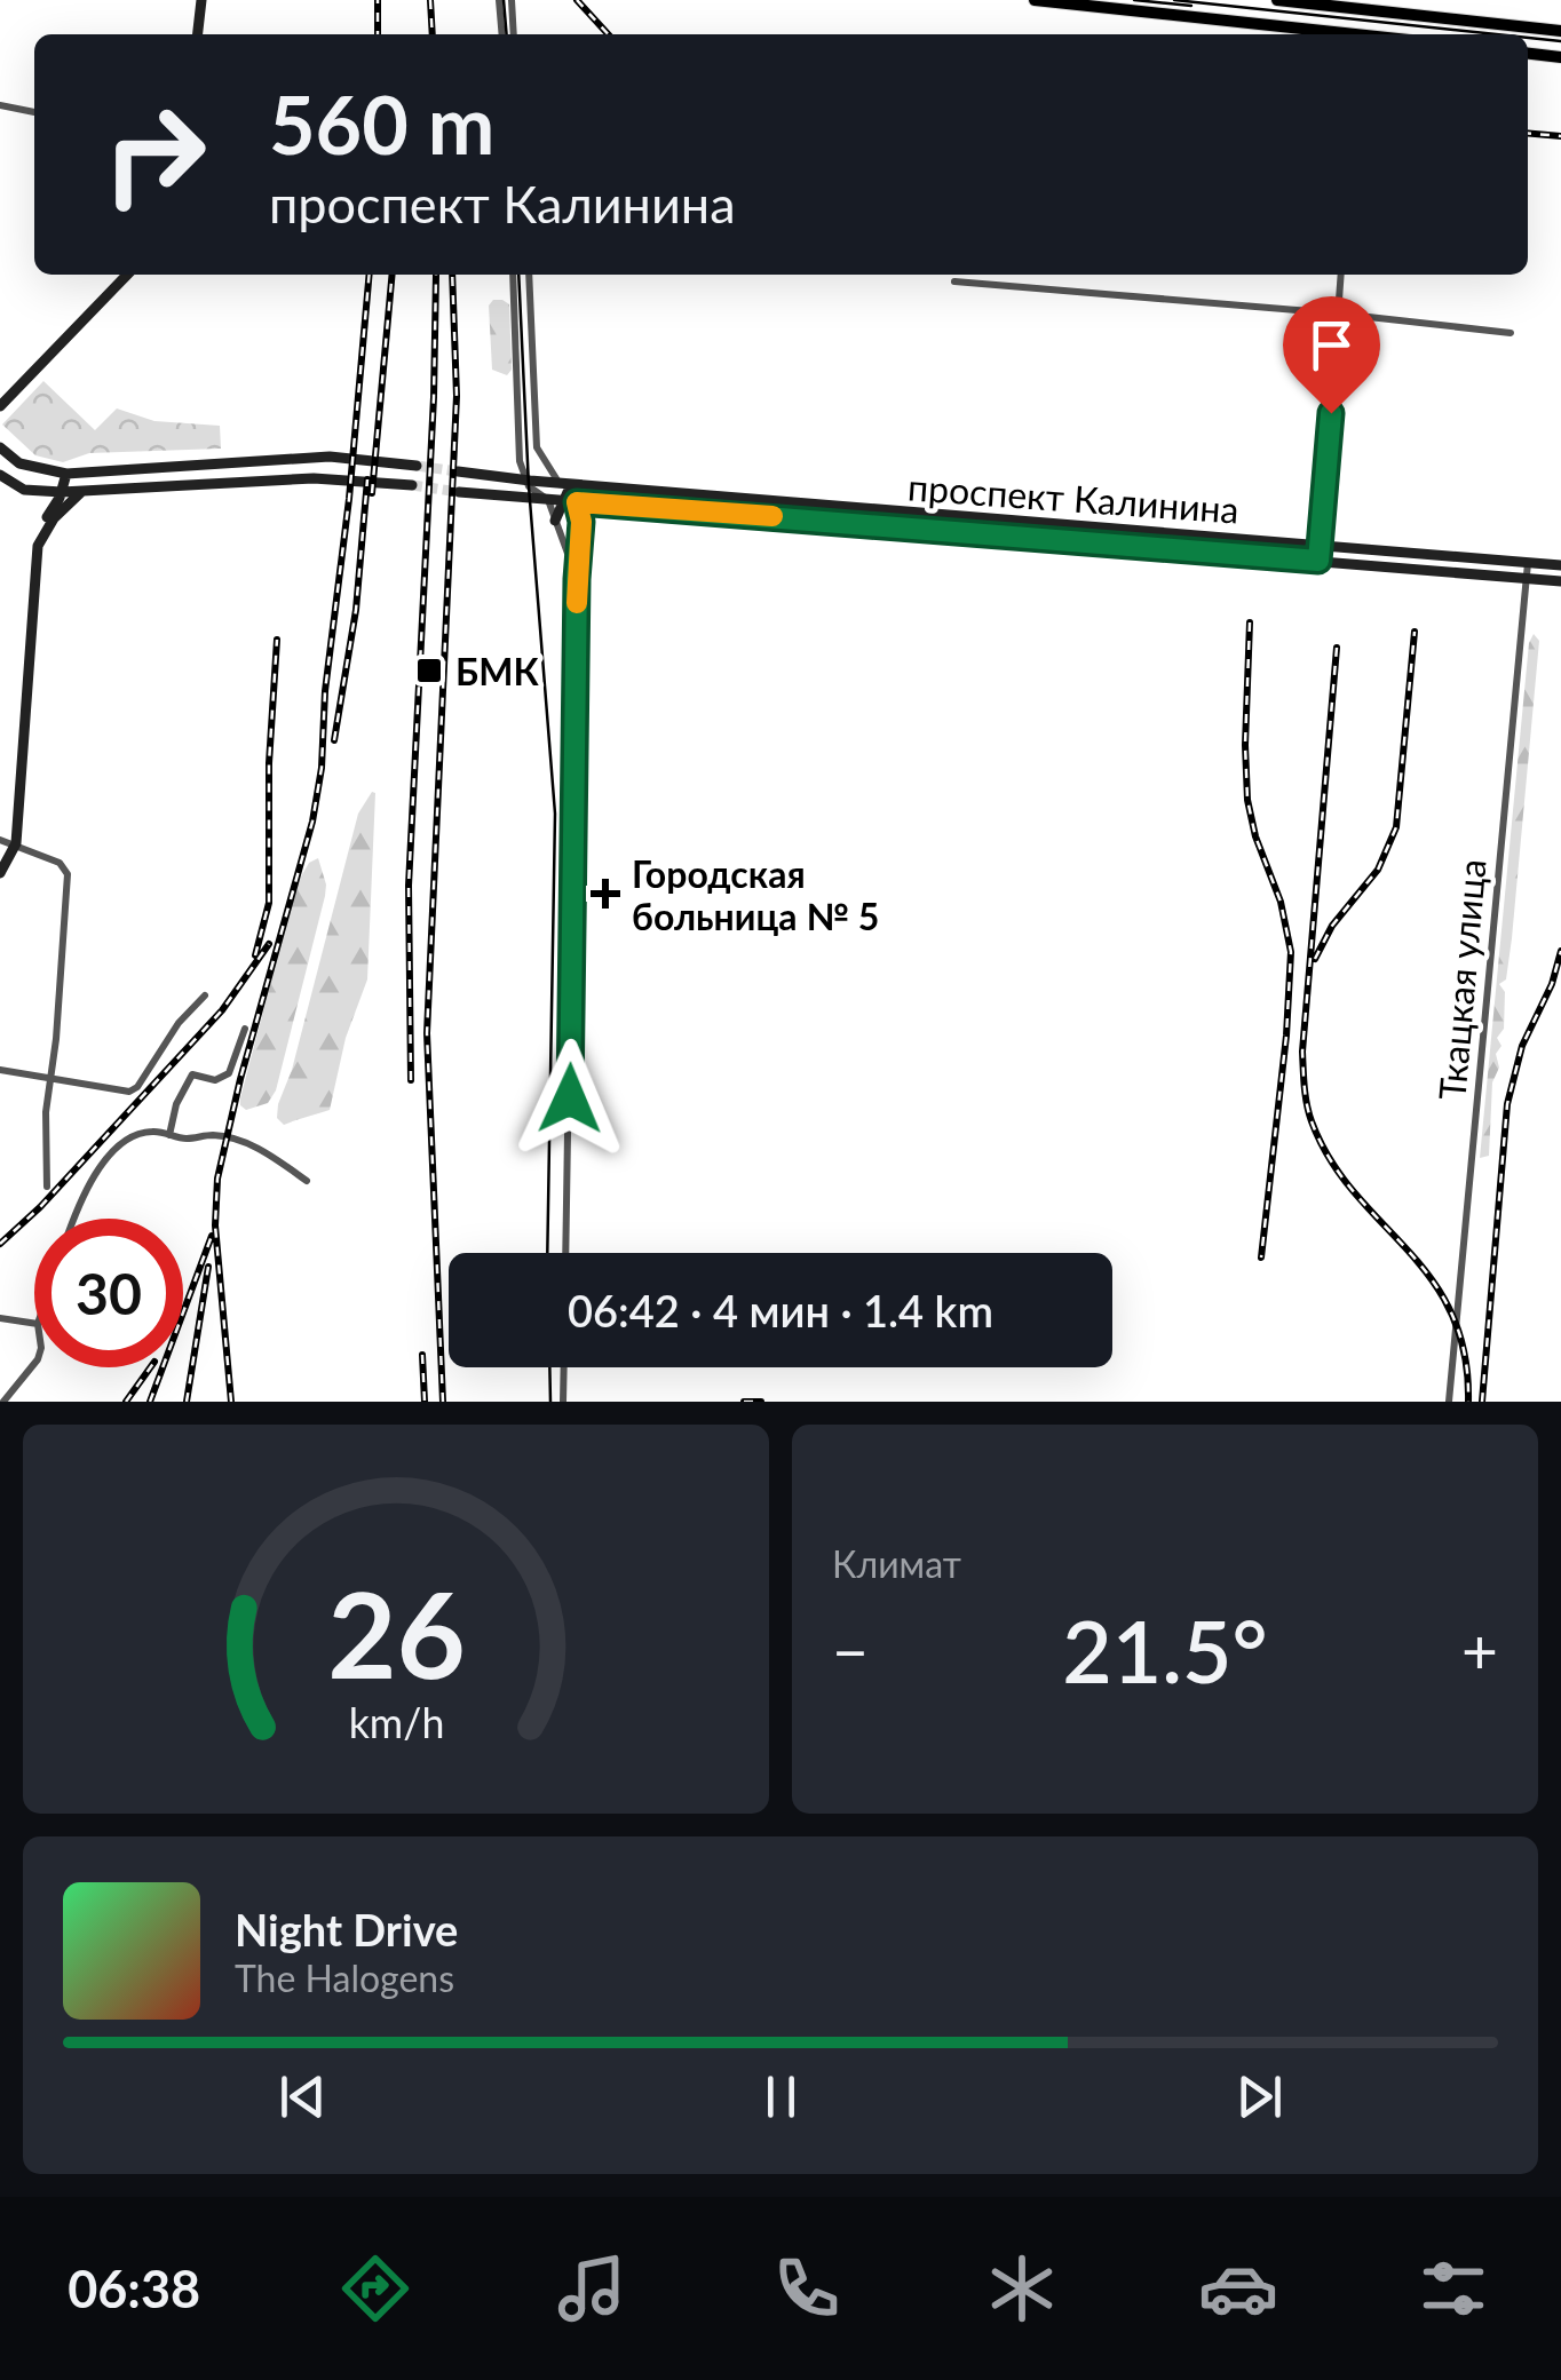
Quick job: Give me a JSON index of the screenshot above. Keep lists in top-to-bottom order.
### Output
{
  "streets": {
    "main road": ["проспект Калинина"],
    "street": ["Ткацкая улица"]
  },
  "crossings": [
    ["проспект Калинина", "Ткацкая улица"]
  ],
  "places": {
    "transit": ["БМК"],
    "health": ["Городская больница № 5"]
  },
  "page": {
    "turn": ["560 m", "проспект Калинина"],
    "limit": "30",
    "trip": "06:42 · 4 мин · 1.4 km",
    "tile": "Климат",
    "heat": ["−", "21.5°", "+"],
    "song": ["Night Drive", "The Halogens"],
    "tabs": "06:38",
    "gauge": ["26", "km/h"]
  }
}
